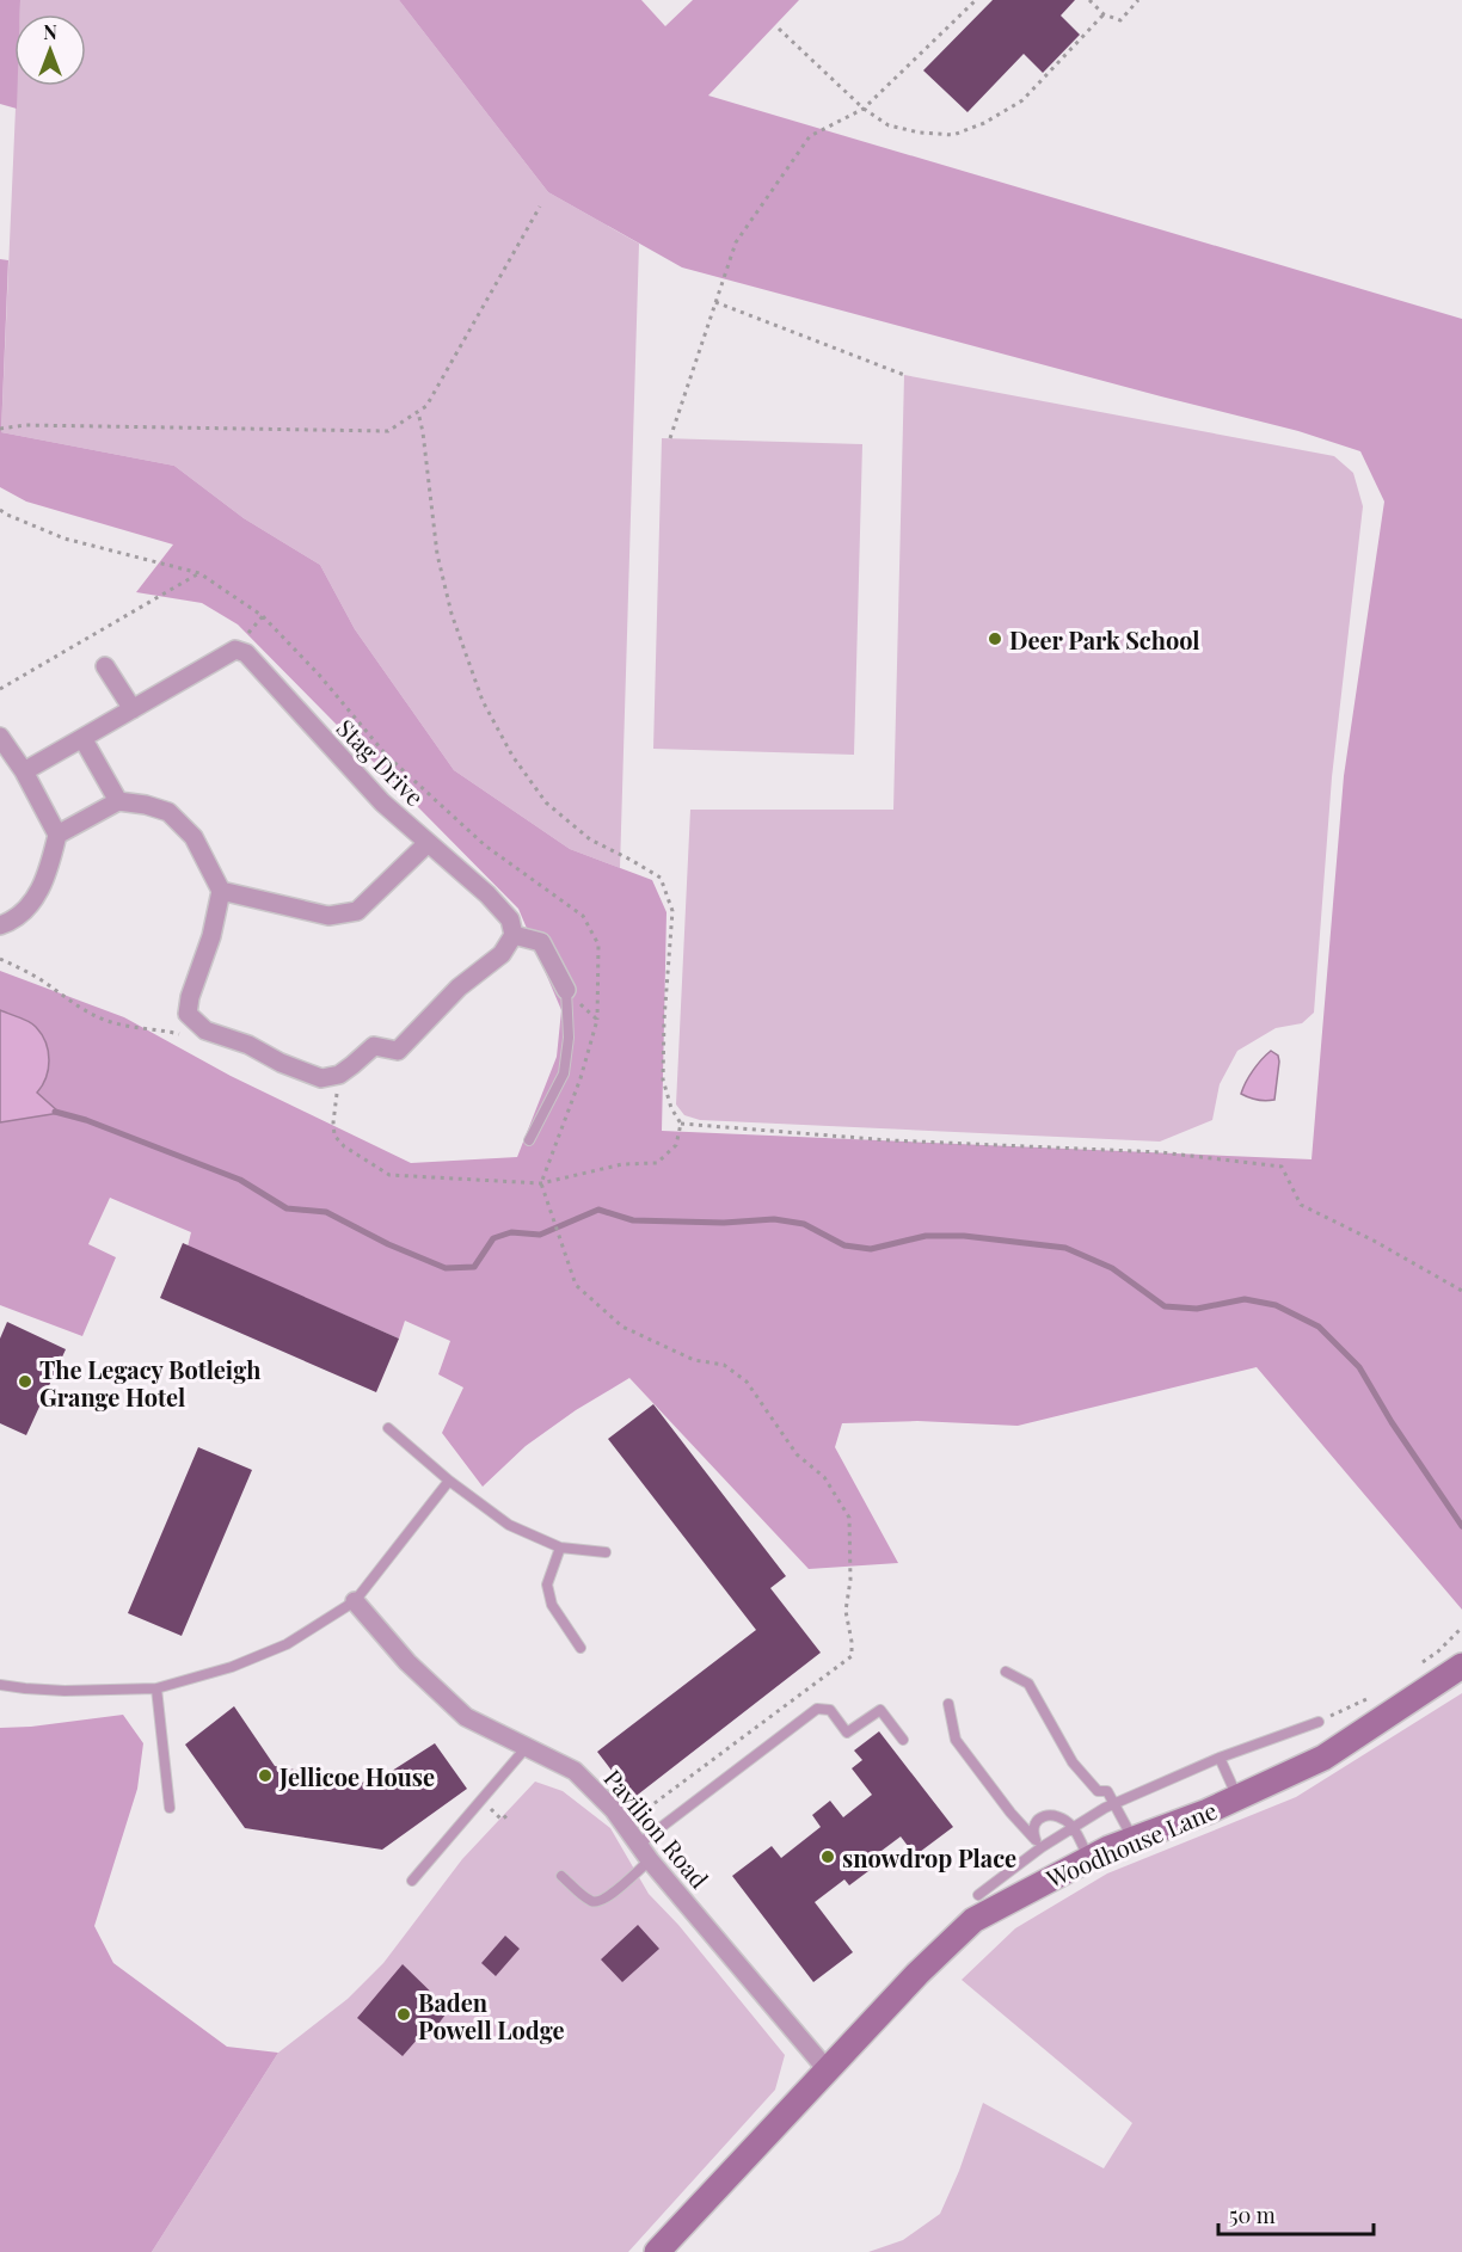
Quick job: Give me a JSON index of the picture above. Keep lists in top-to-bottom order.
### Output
{
  "streets": {
    "street": ["Stag Drive", "Pavilion Road", "Woodhouse Lane"]
  },
  "crossings": [
    ["Pavilion Road", "Woodhouse Lane"]
  ],
  "places": [
    "Deer Park School",
    "The Legacy Botleigh Grange Hotel",
    "Jellicoe House",
    "snowdrop Place",
    "Baden Powell Lodge"
  ],
  "scale_bar": "50 m",
  "north": "top"
}
